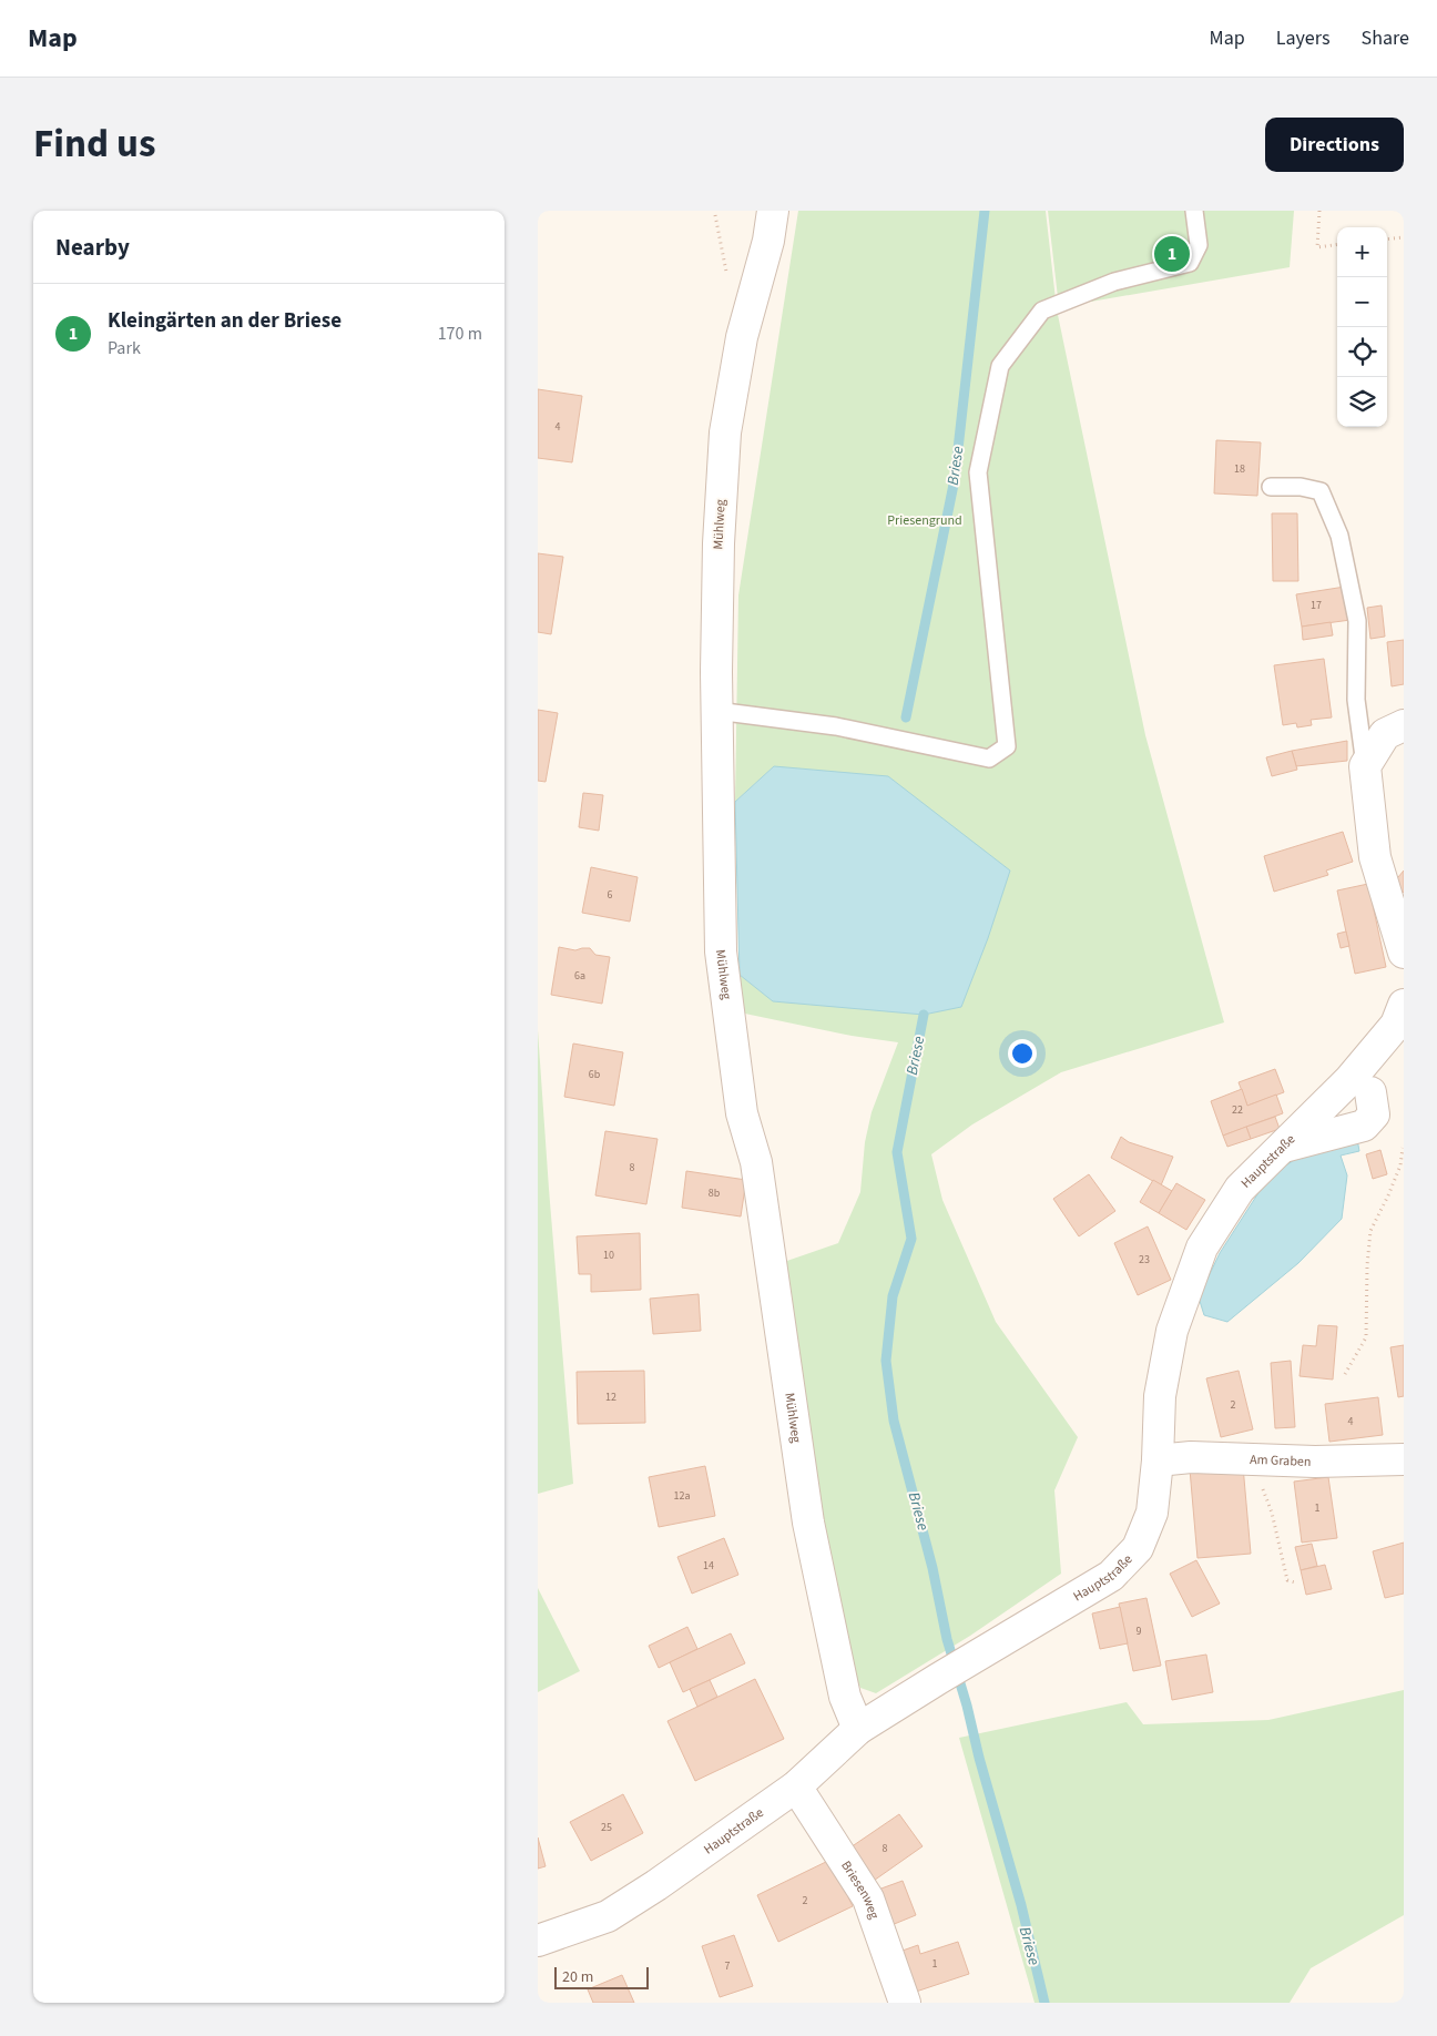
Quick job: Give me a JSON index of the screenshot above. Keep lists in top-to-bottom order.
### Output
{
  "streets": {
    "street": [
      "Mühlweg",
      "Hauptstraße",
      "Am Graben",
      "Briesenweg"
    ]
  },
  "crossings": [
    ["Mühlweg", "Hauptstraße"],
    ["Hauptstraße", "Am Graben"],
    ["Hauptstraße", "Briesenweg"]
  ],
  "water": ["Briese"],
  "parks": ["Priesengrund"],
  "house_numbers": [
    "4",
    "18",
    "17",
    "6",
    "6a",
    "6b",
    "22",
    "8",
    "8b",
    "10",
    "23",
    "12",
    "2",
    "4",
    "12a",
    "1",
    "14",
    "9",
    "25",
    "8",
    "2",
    "1",
    "7"
  ],
  "scale_bar": "20 m",
  "page": {
    "header": "Map",
    "nav": ["Map", "Layers", "Share"],
    "title": "Find us",
    "buttons": "Directions",
    "heading": "Nearby",
    "map_buttons": ["+", "−"],
    "pins": "1",
    "list": [
      {
        "mark": "1",
        "name": "Kleingärten an der Briese",
        "note": "Park",
        "value": "170 m"
      }
    ],
    "scale": "20 m"
  }
}
